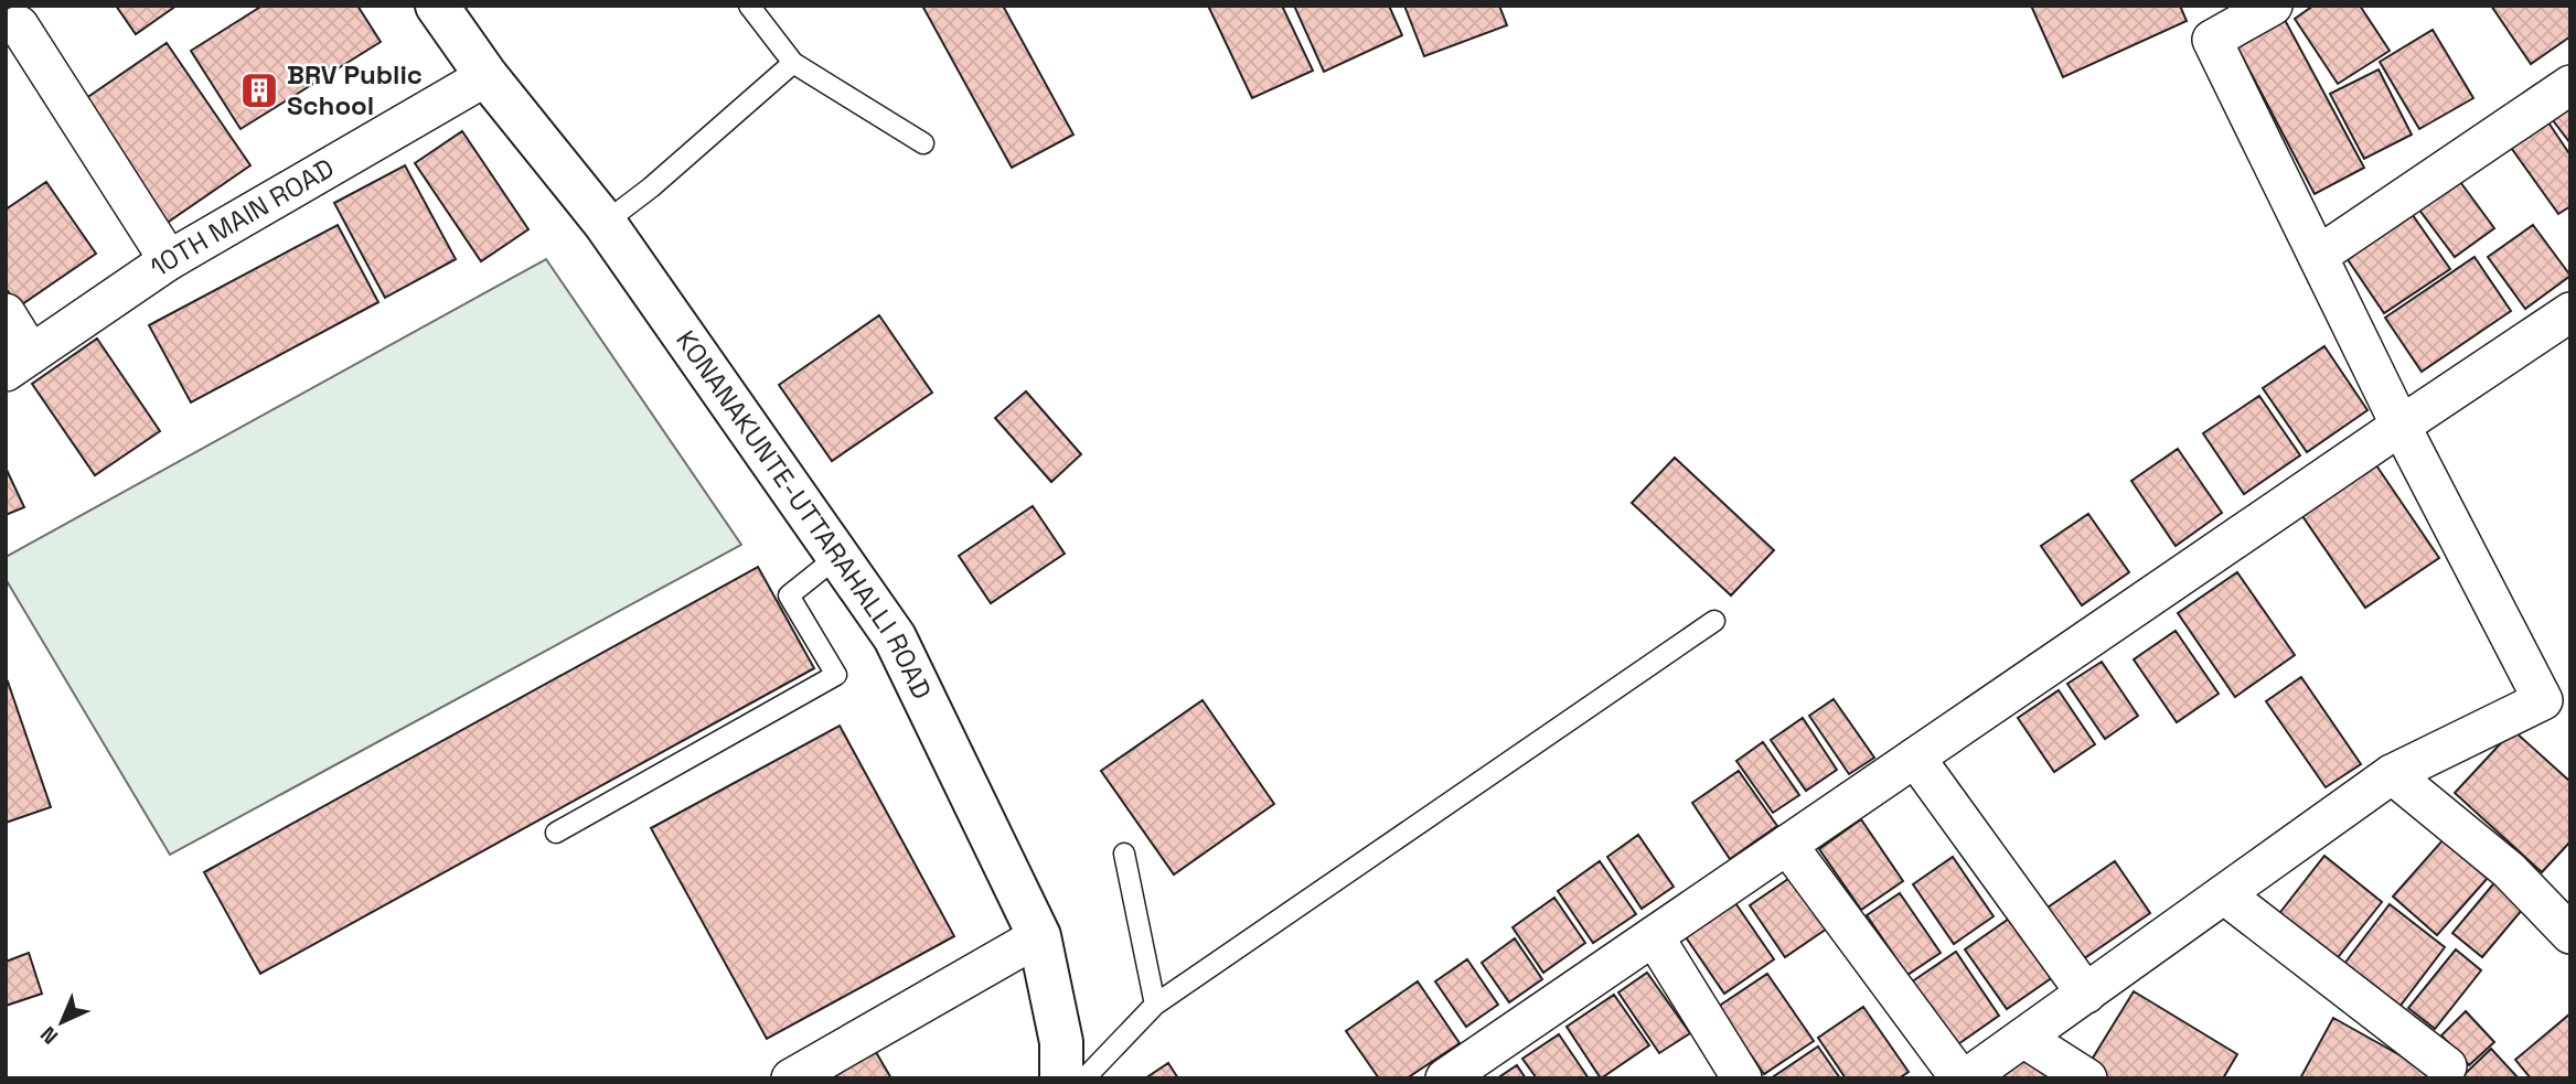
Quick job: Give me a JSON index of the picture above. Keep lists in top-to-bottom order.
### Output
{
  "streets": {
    "main road": ["KONANAKUNTE-UTTARAHALLI ROAD"],
    "street": ["10TH MAIN ROAD"]
  },
  "crossings": [
    ["10TH MAIN ROAD", "KONANAKUNTE-UTTARAHALLI ROAD"]
  ],
  "places": {
    "building": ["BRV Public School"]
  },
  "north": "bottom left"
}
